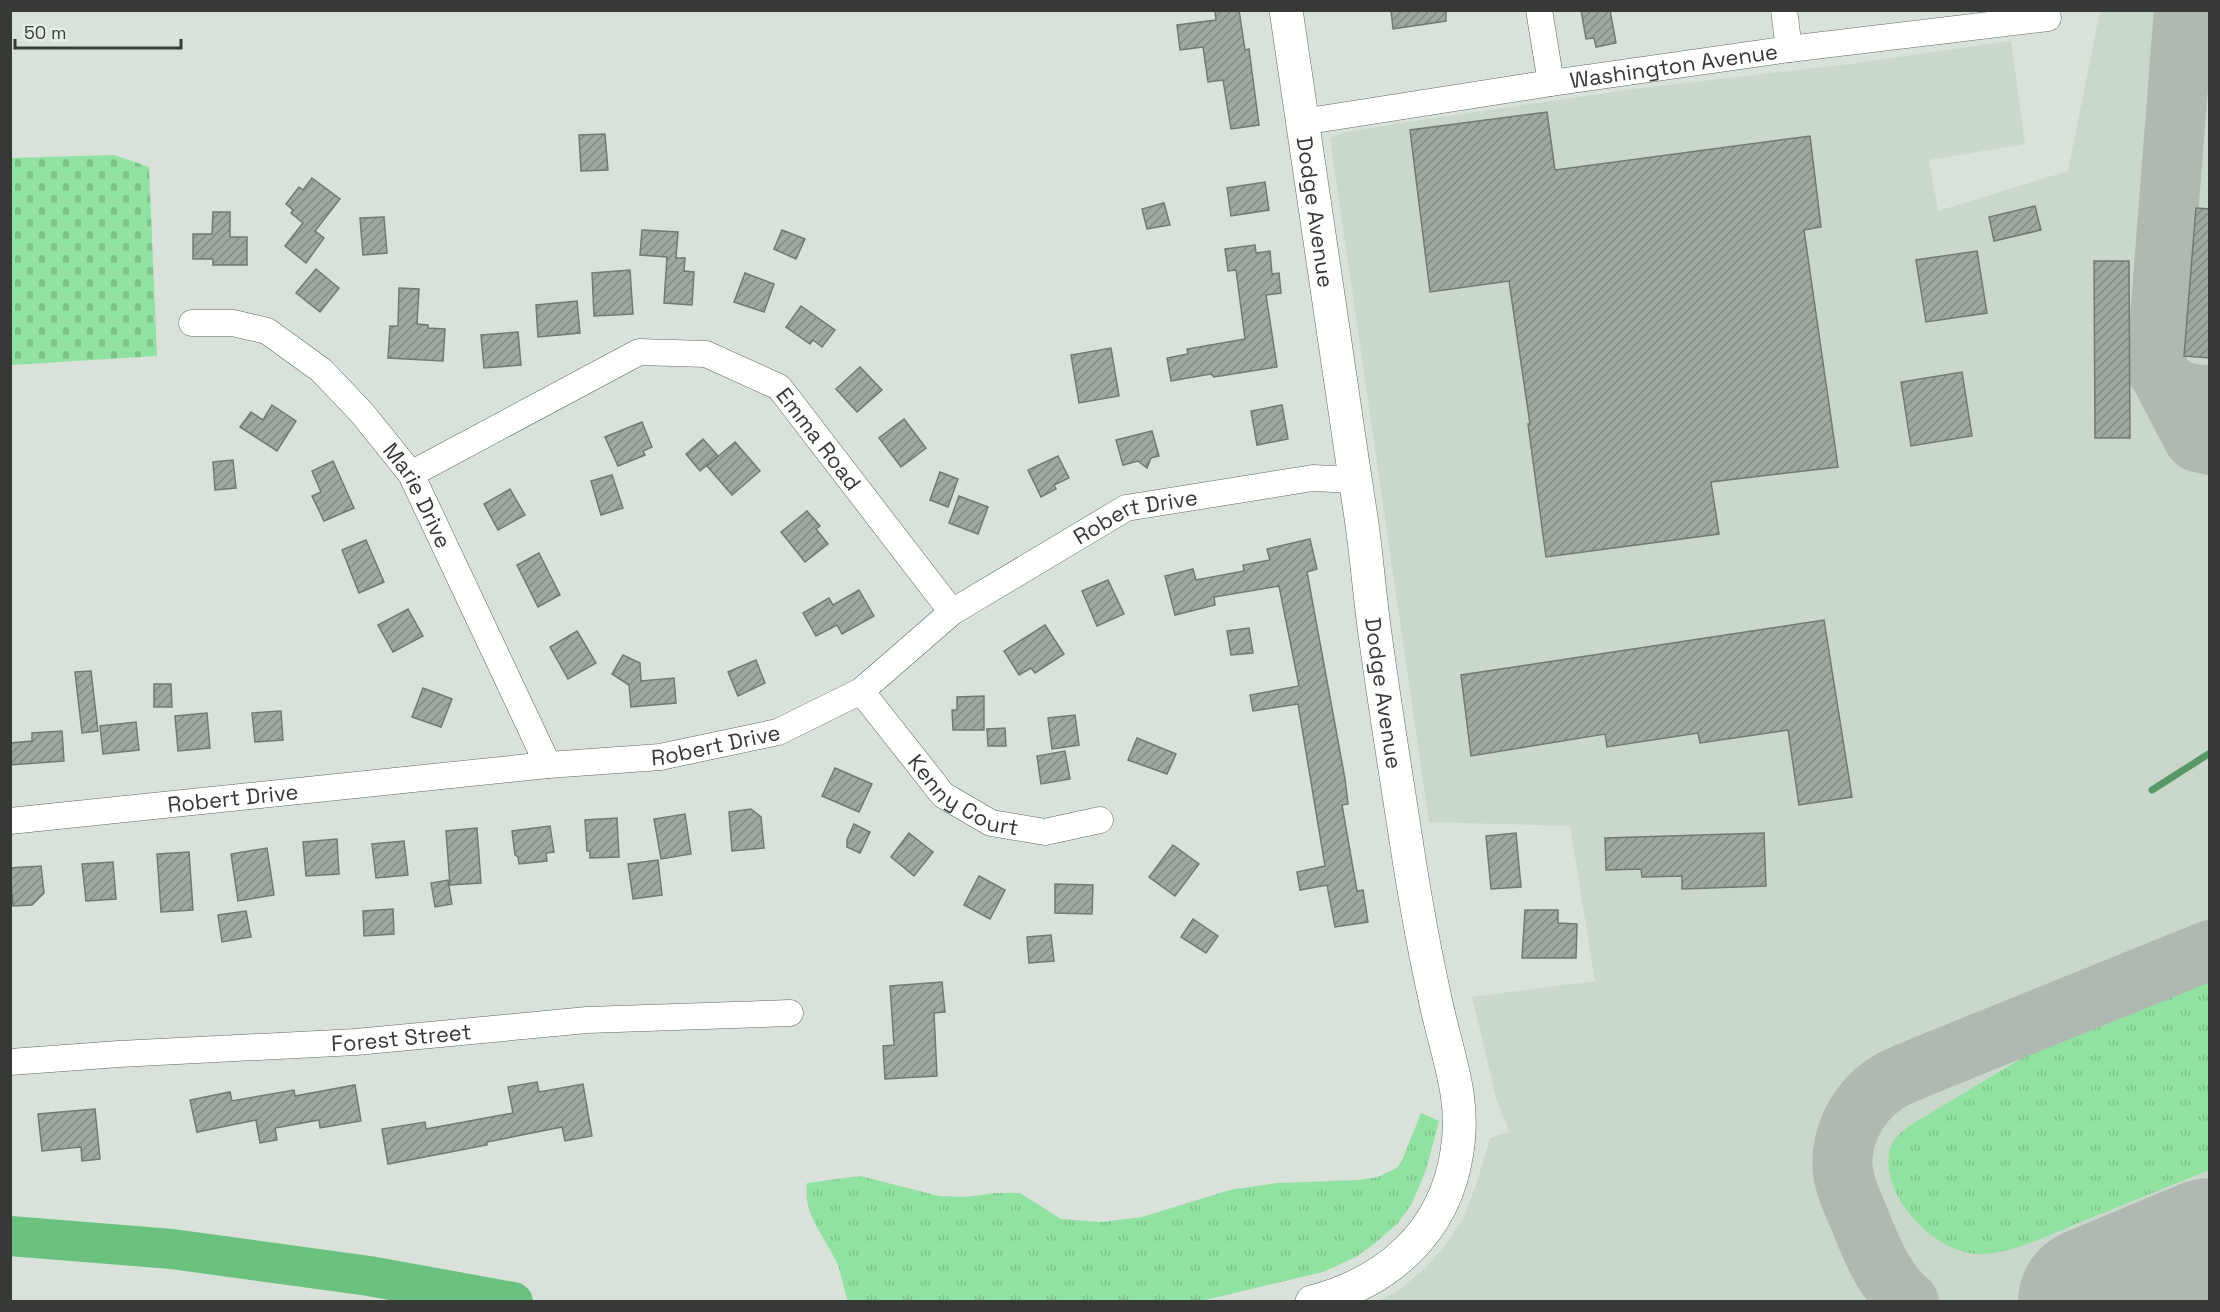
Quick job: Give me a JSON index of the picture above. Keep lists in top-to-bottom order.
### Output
{
  "streets": {
    "main road": ["Dodge Avenue"],
    "street": [
      "Washington Avenue",
      "Emma Road",
      "Marie Drive",
      "Robert Drive",
      "Kenny Court",
      "Forest Street"
    ]
  },
  "crossings": [
    ["Washington Avenue", "Dodge Avenue"],
    ["Dodge Avenue", "Robert Drive"],
    ["Emma Road", "Marie Drive"],
    ["Emma Road", "Robert Drive"],
    ["Marie Drive", "Robert Drive"],
    ["Robert Drive", "Kenny Court"]
  ],
  "scale_bar": "50 m"
}
